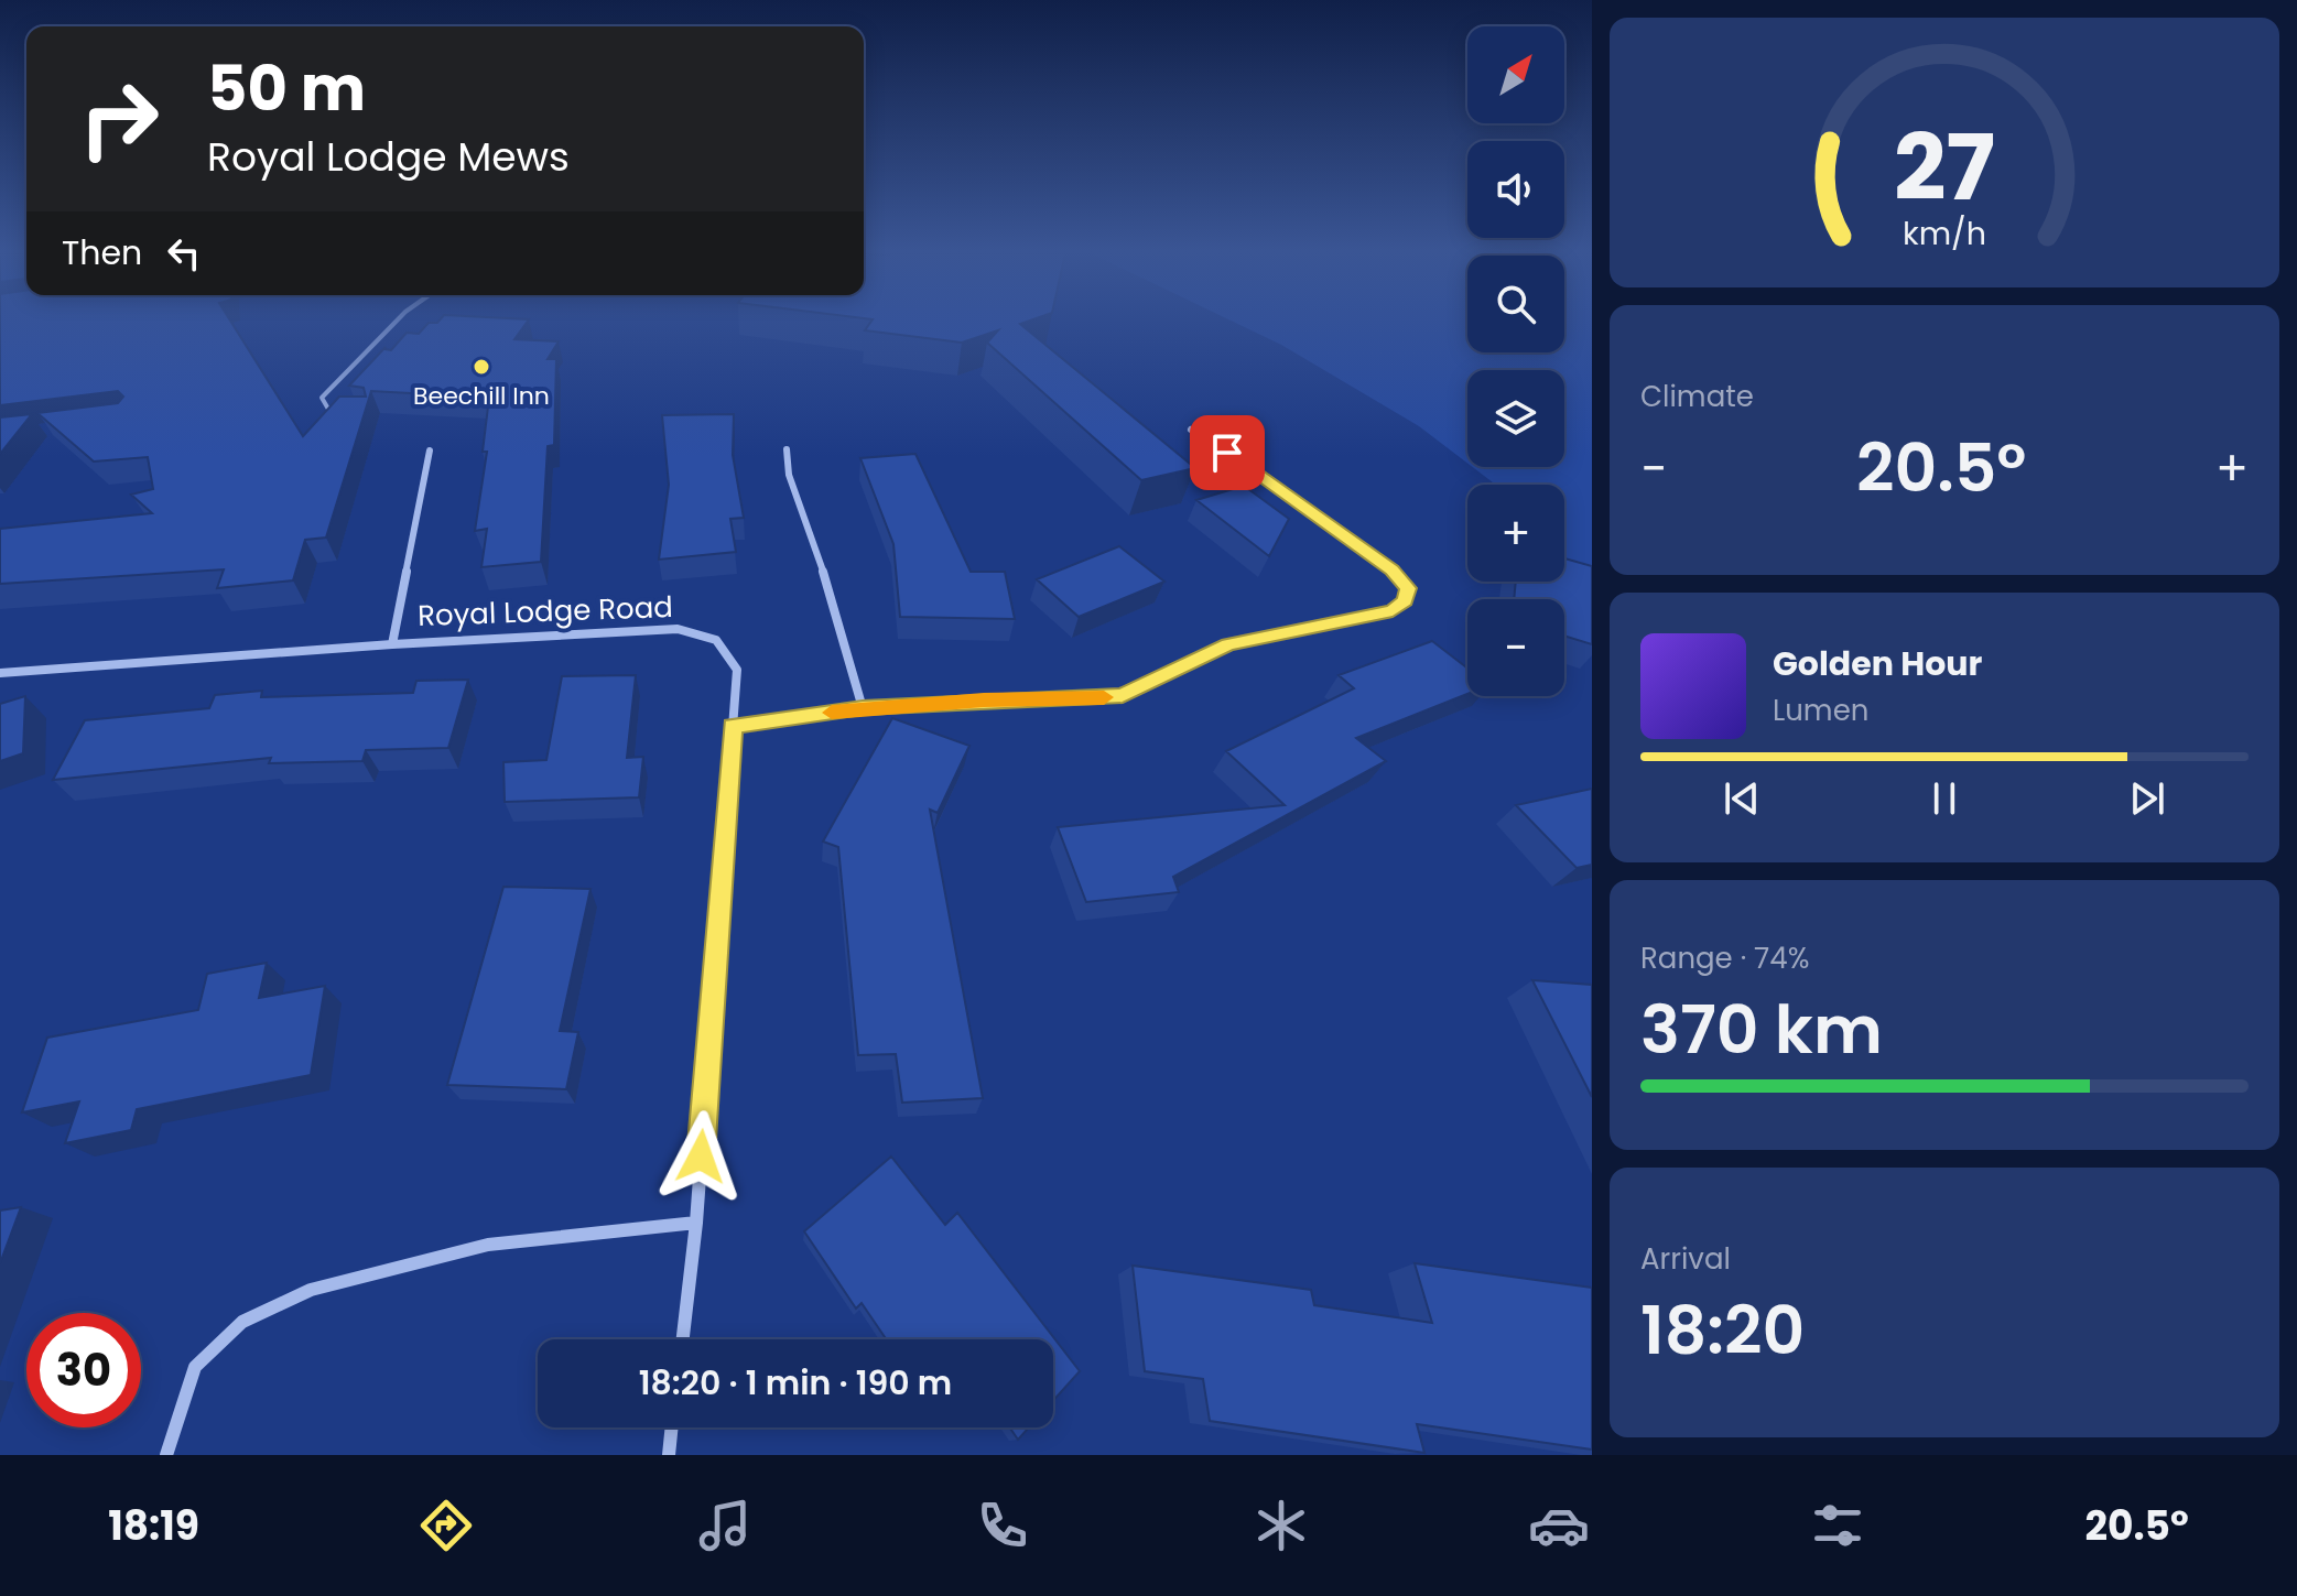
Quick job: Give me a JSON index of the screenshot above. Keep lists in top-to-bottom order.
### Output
{
  "streets": {
    "street": ["Royal Lodge Road"]
  },
  "places": ["Beechill Inn"],
  "north": "top right",
  "page": {
    "map_buttons": ["+", "−"],
    "turn": ["50 m", "Royal Lodge Mews"],
    "then": "Then",
    "tile": [
      "Climate",
      ["Range · 74%", "370 km"],
      ["Arrival", "18:20"]
    ],
    "heat": ["−", "20.5°", "+"],
    "song": ["Golden Hour", "Lumen"],
    "limit": "30",
    "trip": "18:20 · 1 min · 190 m",
    "tabs": ["18:19", "20.5°"],
    "gauge": ["27", "km/h"]
  }
}
